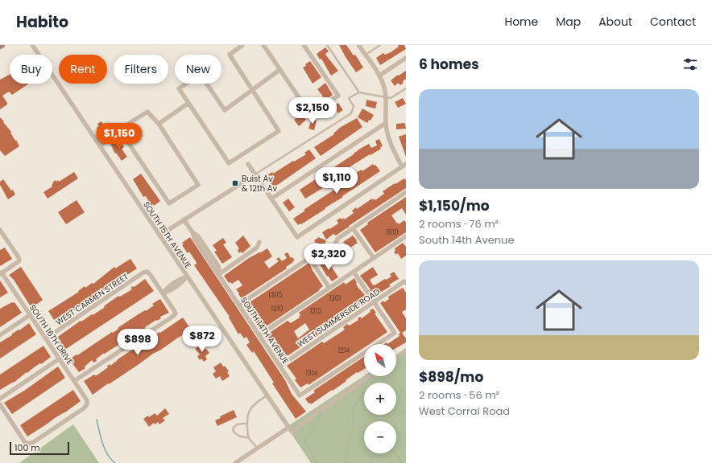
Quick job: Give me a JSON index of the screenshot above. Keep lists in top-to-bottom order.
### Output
{
  "streets": {
    "street": [
      "SOUTH 15TH AVENUE",
      "WEST CARMEN STREET",
      "WEST SUMMERSIDE ROAD",
      "SOUTH 14TH AVENUE",
      "SOUTH 16TH DRIVE"
    ]
  },
  "crossings": [
    ["WEST CARMEN STREET", "SOUTH 16TH DRIVE"],
    ["WEST SUMMERSIDE ROAD", "SOUTH 14TH AVENUE"]
  ],
  "places": {
    "transit": ["Buist Av & 12th Av"]
  },
  "house_numbers": [
    "1010",
    "1305",
    "1201",
    "1310",
    "1213",
    "1214",
    "1314"
  ],
  "scale_bar": "100 m",
  "north": "top left",
  "page": {
    "header": "Habito",
    "nav": [
      "Home",
      "Map",
      "About",
      "Contact"
    ],
    "heading": "6 homes",
    "chip": [
      "Buy",
      "Rent",
      "Filters",
      "New"
    ],
    "list": [
      {
        "name": "$1,150/mo",
        "note": "2 rooms · 76 m² · South 14th Avenue"
      },
      {
        "name": "$898/mo",
        "note": "2 rooms · 56 m² · West Corral Road"
      }
    ],
    "price": [
      "$2,150",
      "$1,150",
      "$1,110",
      "$2,320",
      "$872",
      "$898"
    ],
    "map_buttons": ["+", "−"],
    "scale": "100 m"
  }
}
